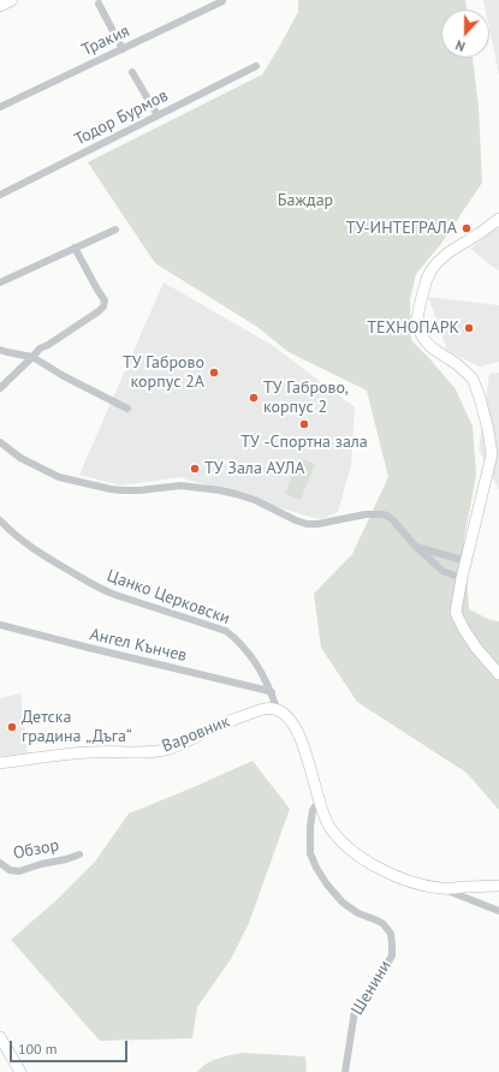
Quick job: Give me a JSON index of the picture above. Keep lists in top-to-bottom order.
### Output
{
  "streets": {
    "street": [
      "Тракия",
      "Тодор Бурмов",
      "Цанко Церковски",
      "Ангел Кънчев",
      "Варовник",
      "Обзор",
      "Шенини"
    ]
  },
  "crossings": [
    ["Цанко Церковски", "Ангел Кънчев"],
    ["Цанко Церковски", "Варовник"]
  ],
  "parks": ["Баждар"],
  "places": [
    "ТУ-ИНТЕГРАЛА",
    "ТЕХНОПАРК",
    "ТУ Габрово корпус 2А",
    "ТУ Габрово, корпус 2",
    "ТУ -Спортна зала",
    "ТУ Зала АУЛА",
    "Детска градина „Дъга“"
  ],
  "scale_bar": "100 m",
  "north": "bottom"
}
